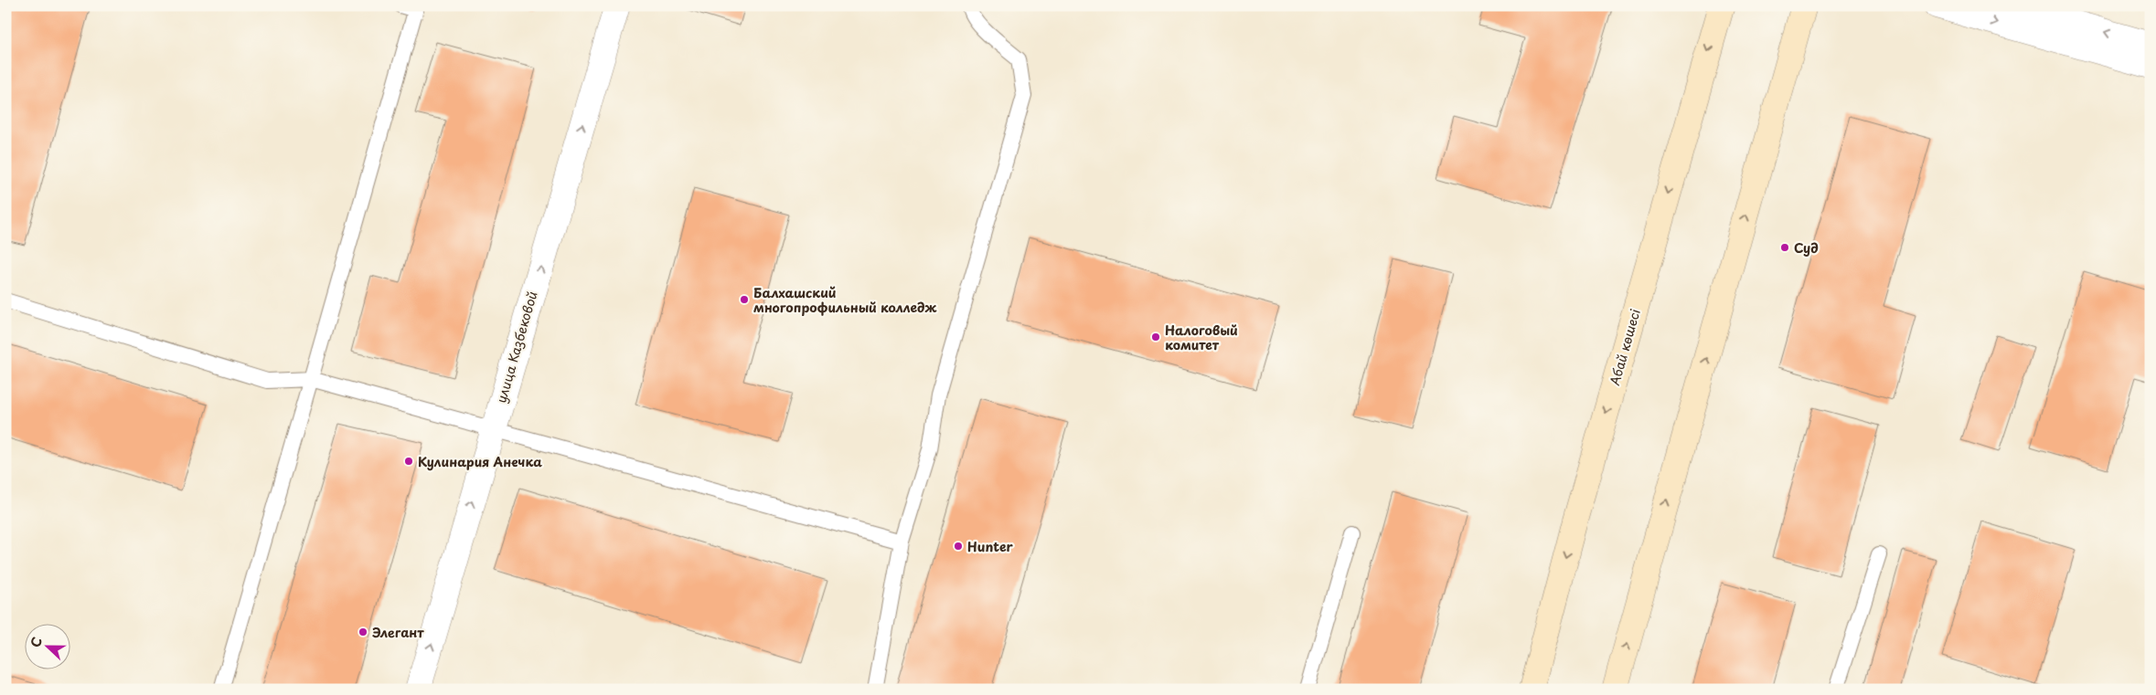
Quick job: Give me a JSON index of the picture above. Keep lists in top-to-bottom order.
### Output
{
  "streets": {
    "main road": ["Абай көшесі"],
    "street": ["улица Казбековой"]
  },
  "one_way": ["улица Казбековой"],
  "places": [
    "Суд",
    "Балхашский многопрофильный колледж",
    "Налоговый комитет",
    "Кулинария Анечка",
    "Hunter",
    "Элегант"
  ],
  "north": "left"
}
